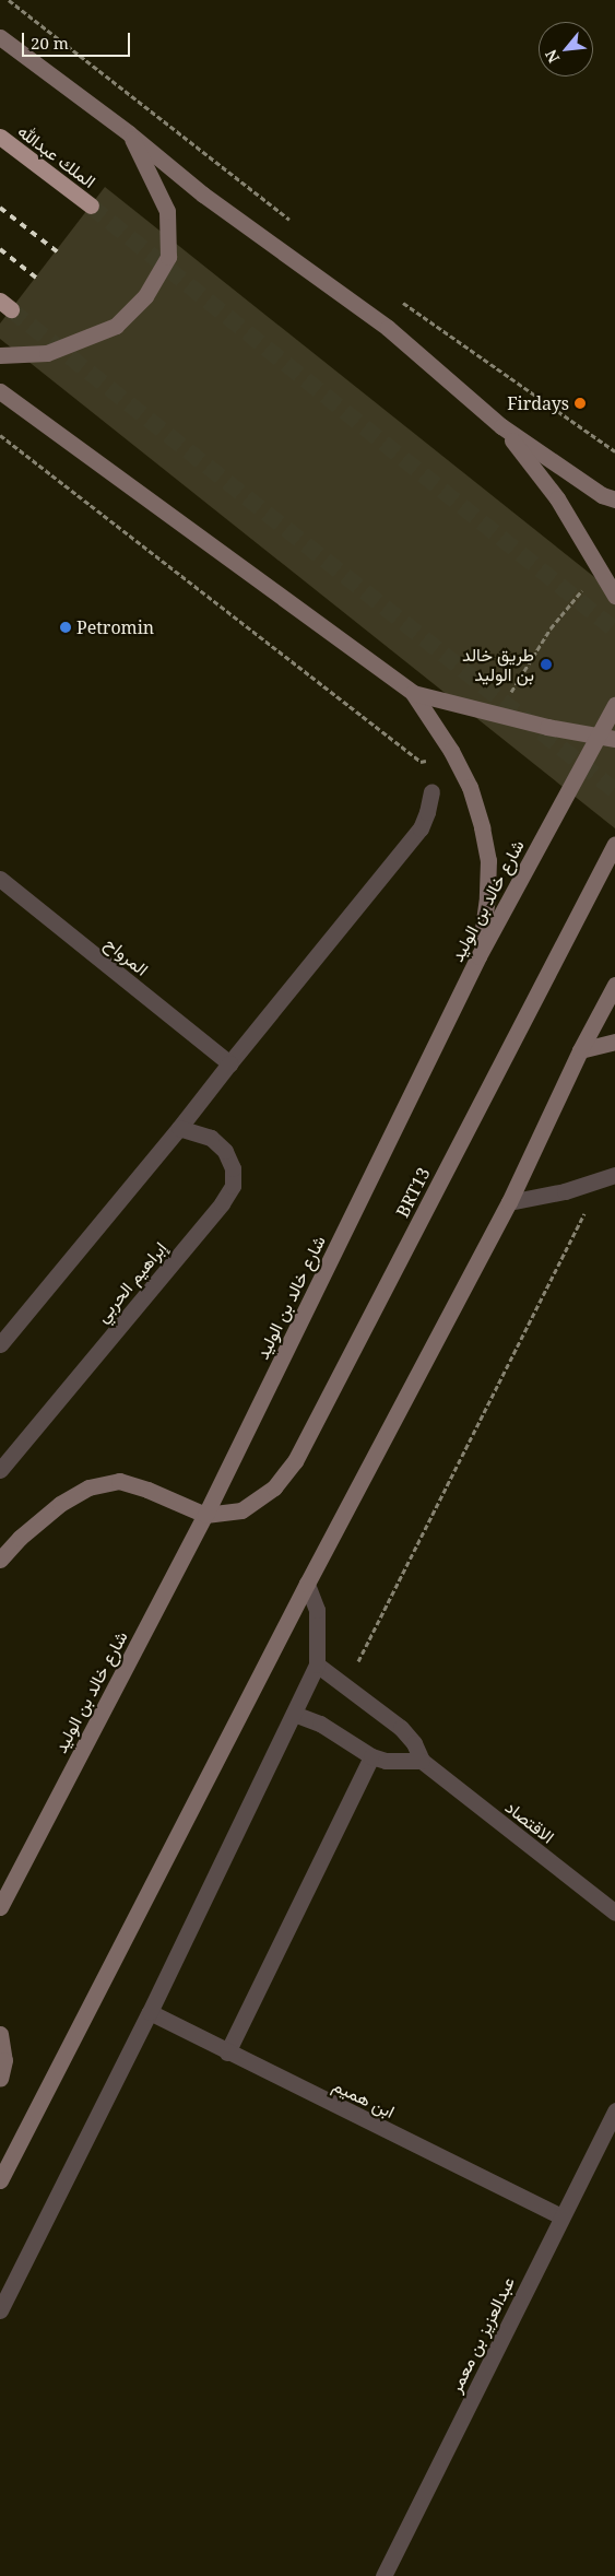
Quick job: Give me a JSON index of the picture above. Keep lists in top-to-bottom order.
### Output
{
  "streets": {
    "highway": ["الملك عبدالله"],
    "main road": ["شارع خالد بن الوليد", "BRT13"],
    "street": [
      "المرواح",
      "إبراهيم الحربي",
      "الاقتصاد",
      "ابن هميم",
      "عبدالعزيز بن معمر"
    ]
  },
  "crossings": [
    ["شارع خالد بن الوليد", "BRT13"],
    ["ابن هميم", "عبدالعزيز بن معمر"]
  ],
  "places": ["Firdays", "Petromin", "طريق خالد بن الوليد"],
  "scale_bar": "20 m",
  "north": "bottom left"
}
